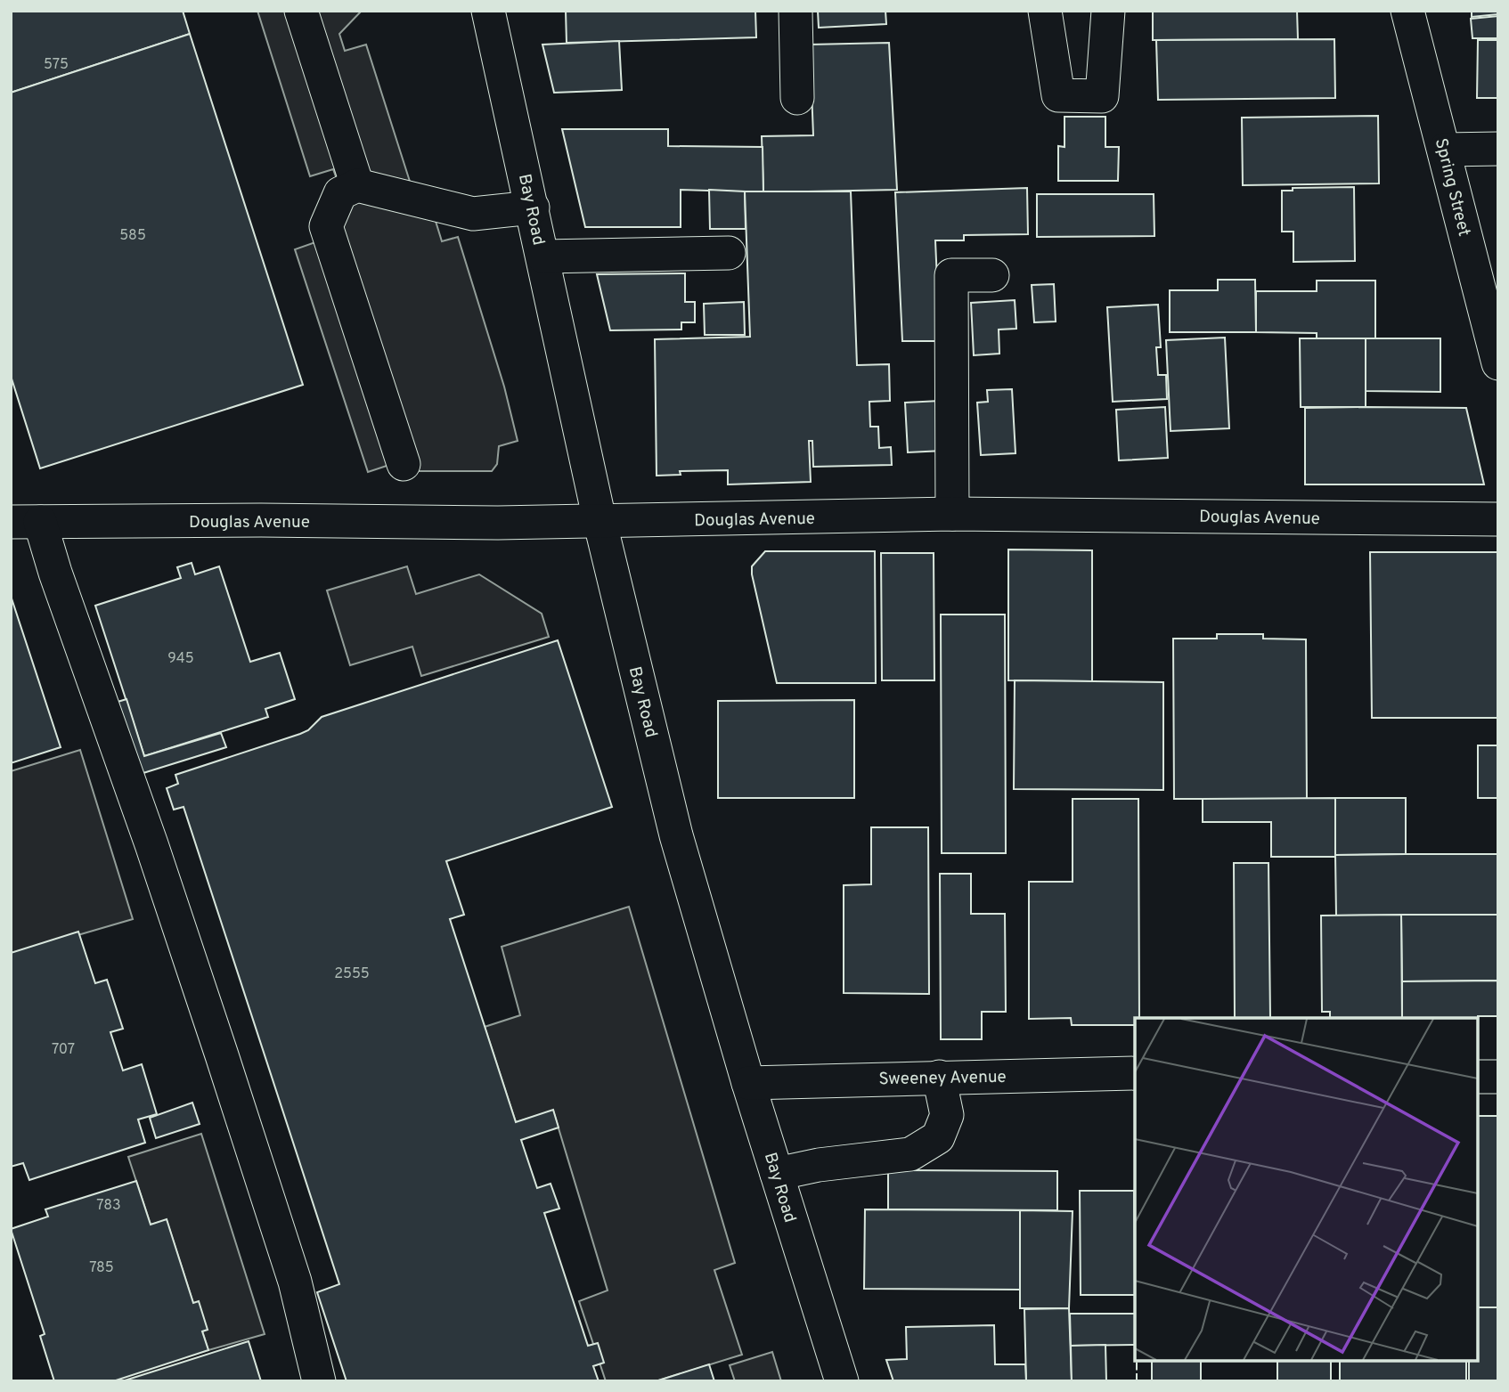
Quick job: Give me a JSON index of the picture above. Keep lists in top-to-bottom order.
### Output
{
  "streets": {
    "street": [
      "Spring Street",
      "Bay Road",
      "Douglas Avenue",
      "Sweeney Avenue"
    ]
  },
  "crossings": [
    ["Bay Road", "Douglas Avenue"],
    ["Bay Road", "Sweeney Avenue"]
  ],
  "house_numbers": [
    "575",
    "585",
    "945",
    "2555",
    "707",
    "783",
    "785"
  ]
}
